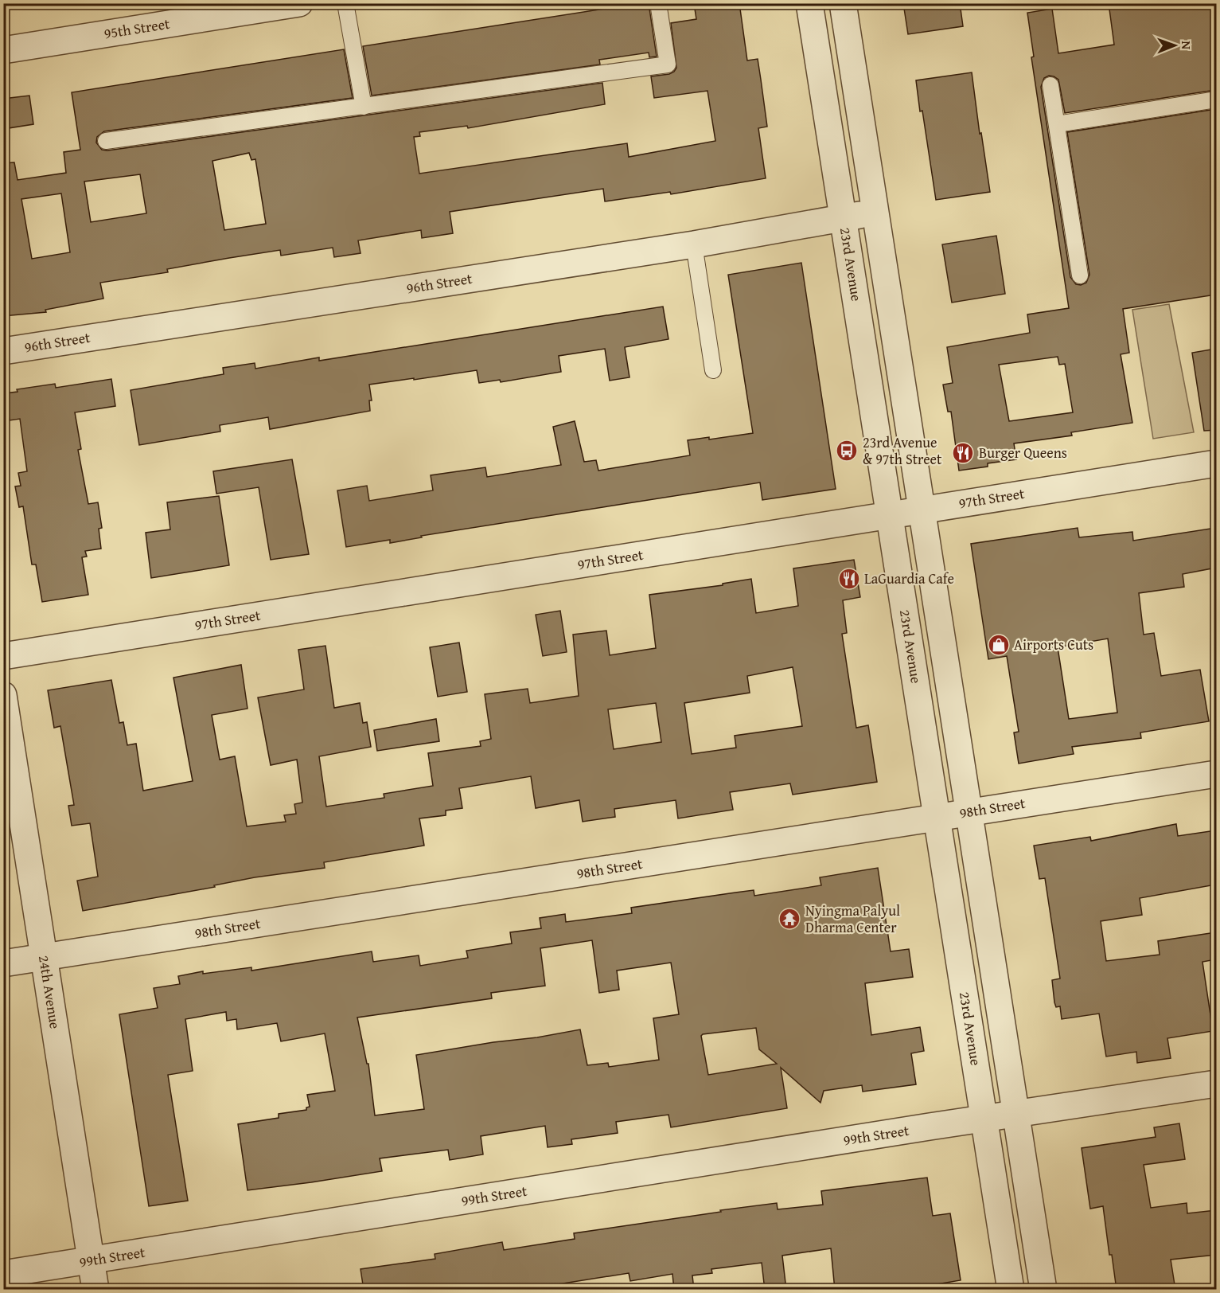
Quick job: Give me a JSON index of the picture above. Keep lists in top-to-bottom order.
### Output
{
  "streets": {
    "street": [
      "95th Street",
      "23rd Avenue",
      "96th Street",
      "97th Street",
      "98th Street",
      "24th Avenue",
      "99th Street"
    ]
  },
  "crossings": [
    ["23rd Avenue", "96th Street"],
    ["23rd Avenue", "97th Street"],
    ["23rd Avenue", "98th Street"],
    ["23rd Avenue", "99th Street"],
    ["98th Street", "24th Avenue"],
    ["24th Avenue", "99th Street"]
  ],
  "places": {
    "bus stop": ["23rd Avenue & 97th Street"],
    "restaurant": ["Burger Queens", "LaGuardia Cafe"],
    "shop": ["Airports Cuts"],
    "temple": ["Nyingma Palyul Dharma Center"]
  },
  "north": "right"
}
